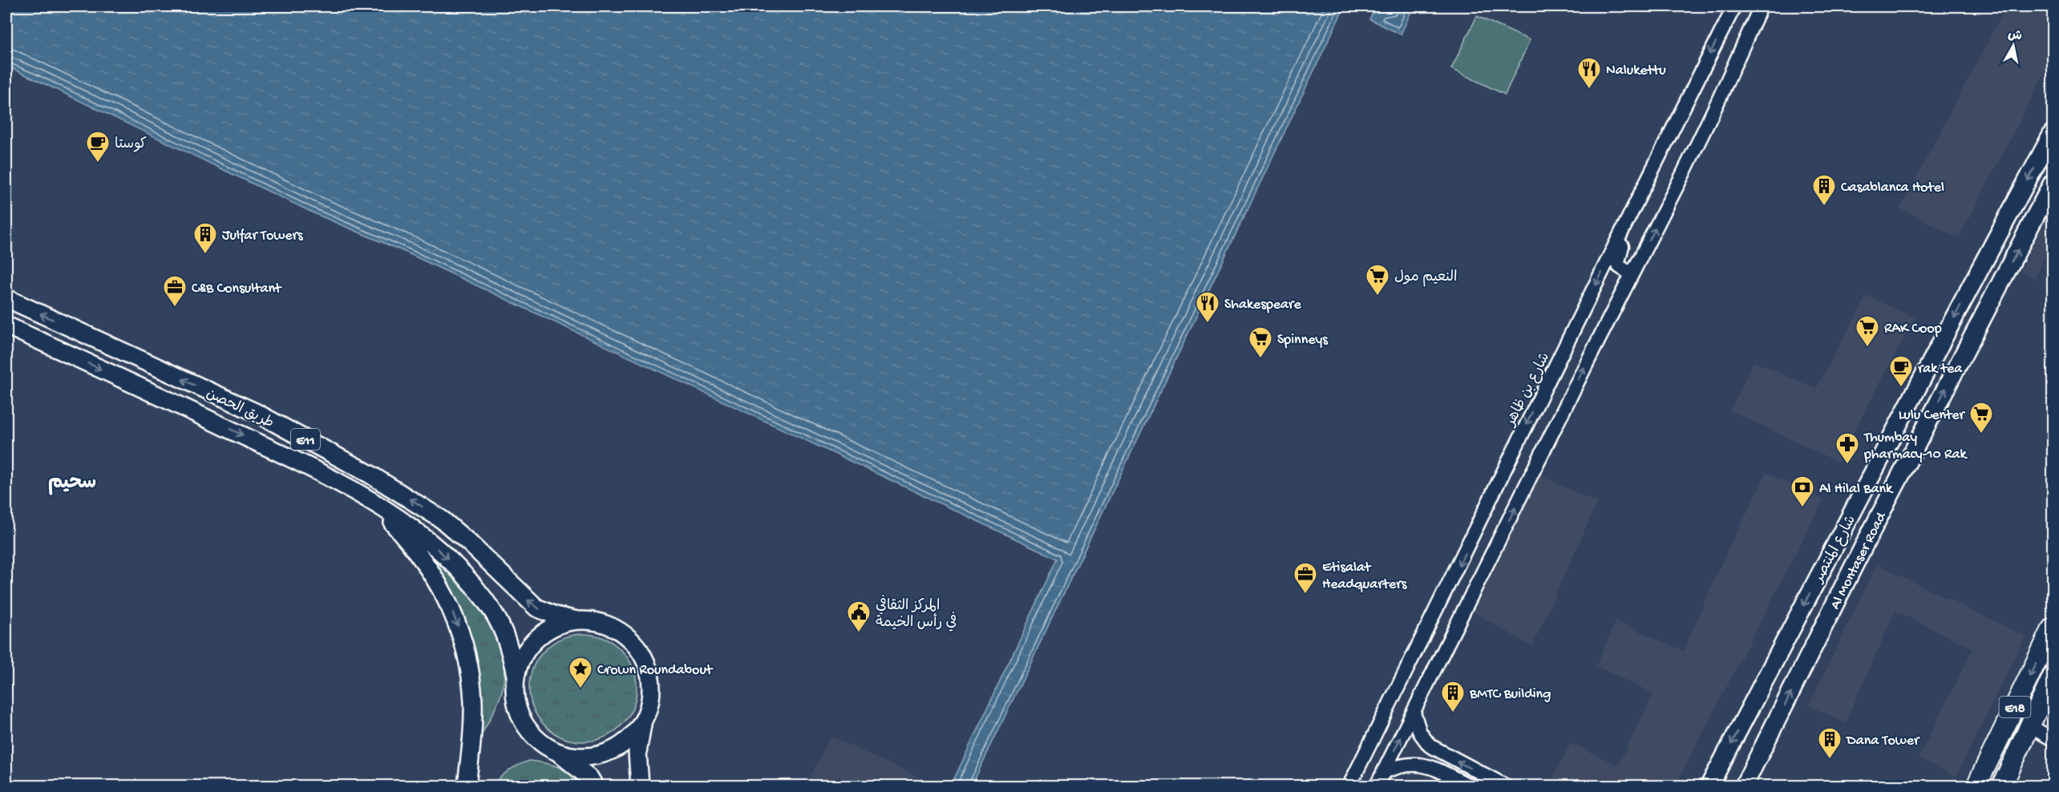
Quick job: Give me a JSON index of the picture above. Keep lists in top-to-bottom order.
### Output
{
  "streets": {
    "highway": ["E18"],
    "main road": [
      "طريق الحصن",
      "E11",
      "شارع المنتصر",
      "Al Montaser Road"
    ],
    "street": ["شارع بن ظاهر"]
  },
  "one_way": ["شارع المنتصر", "Al Montaser Road"],
  "districts": ["سحيم"],
  "places": {
    "restaurant": ["Nalukettu", "Shakespeare"],
    "cafe": ["كوستا", "rak tea"],
    "building": [
      "Casablanca Hotel",
      "Julfar Towers",
      "BMTC Building",
      "Dana Tower"
    ],
    "supermarket": [
      "النعيم مول",
      "RAK Coop",
      "Spinneys",
      "Lulu Center"
    ],
    "office": ["C&B Consultant", "Etisalat Headquarters"],
    "pharmacy": ["Thumbay pharmacy-10 Rak"],
    "bank": ["Al Hilal Bank"],
    "public building": ["المركز الثقافي في رأس الخيمة"],
    "place": ["Crown Roundabout"]
  },
  "north": "top"
}
